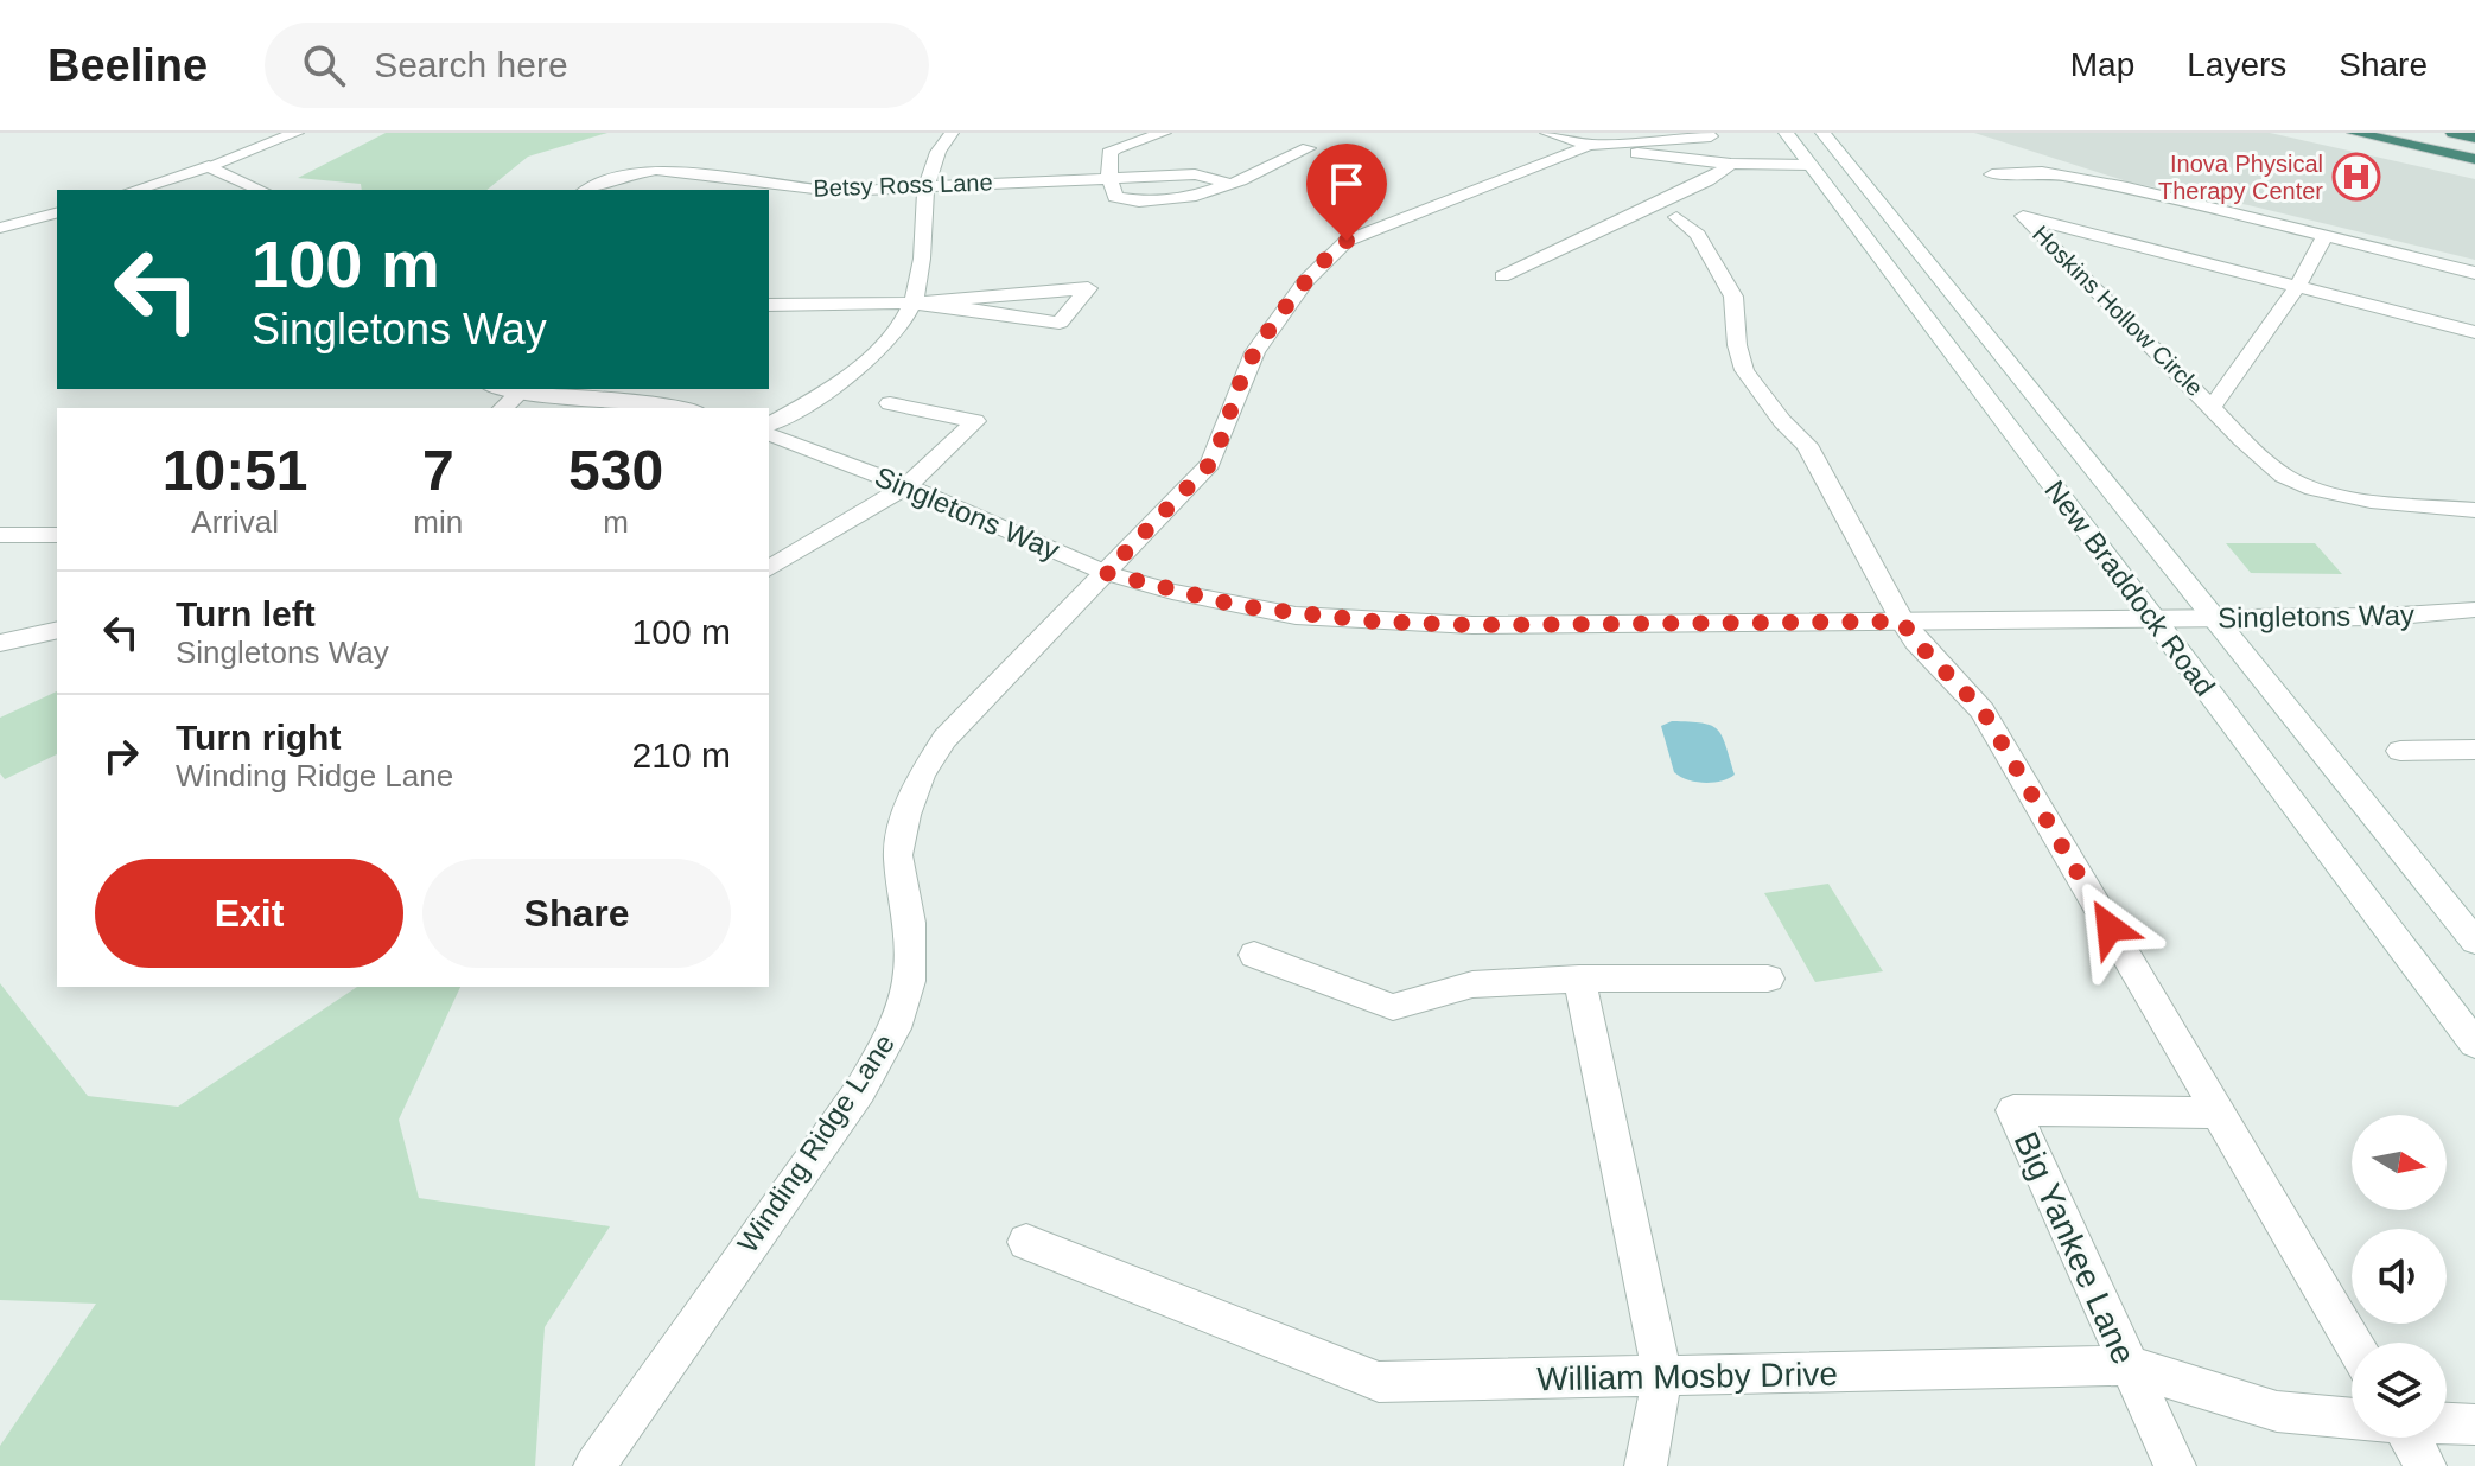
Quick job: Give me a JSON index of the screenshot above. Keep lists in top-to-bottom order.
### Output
{
  "streets": {
    "street": [
      "Betsy Ross Lane",
      "Hoskins Hollow Circle",
      "Singletons Way",
      "New Braddock Road",
      "Winding Ridge Lane",
      "Big Yankee Lane",
      "William Mosby Drive"
    ]
  },
  "crossings": [
    ["Singletons Way", "New Braddock Road"],
    ["Singletons Way", "Winding Ridge Lane"],
    ["Big Yankee Lane", "William Mosby Drive"]
  ],
  "places": {
    "hospital": ["Inova Physical Therapy Center"]
  },
  "north": "right",
  "page": {
    "header": "Beeline",
    "search": "Search here",
    "nav": ["Map", "Layers", "Share"],
    "turn": ["100 m", "Singletons Way"],
    "eta": [
      "10:51",
      "Arrival",
      "7",
      "min",
      "530",
      "m"
    ],
    "list": [
      {
        "name": "Turn left",
        "note": "Singletons Way",
        "value": "100 m"
      },
      {
        "name": "Turn right",
        "note": "Winding Ridge Lane",
        "value": "210 m"
      }
    ],
    "buttons": ["Exit", "Share"]
  }
}
